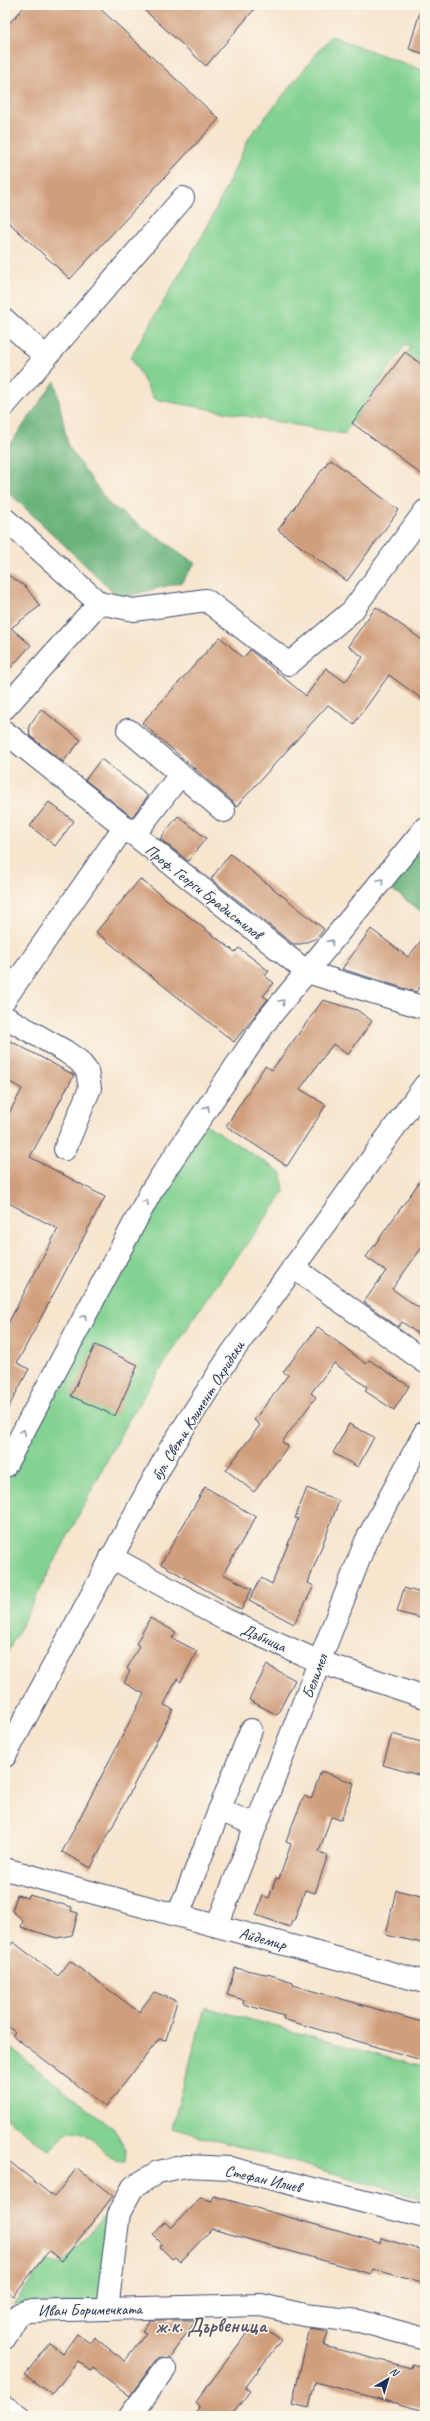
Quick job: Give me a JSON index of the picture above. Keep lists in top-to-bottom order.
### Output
{
  "streets": {
    "street": [
      "Проф. Георги Брадистилов",
      "бул. Свети Климент Охридски",
      "Дъбница",
      "Белимел",
      "Айдемир",
      "Стефан Илиев",
      "Иван Боримечката"
    ]
  },
  "crossings": [
    ["бул. Свети Климент Охридски", "Дъбница"],
    ["Дъбница", "Белимел"],
    ["Белимел", "Айдемир"],
    ["Стефан Илиев", "Иван Боримечката"]
  ],
  "districts": ["ж.к. Дървеница"],
  "north": "top right"
}
